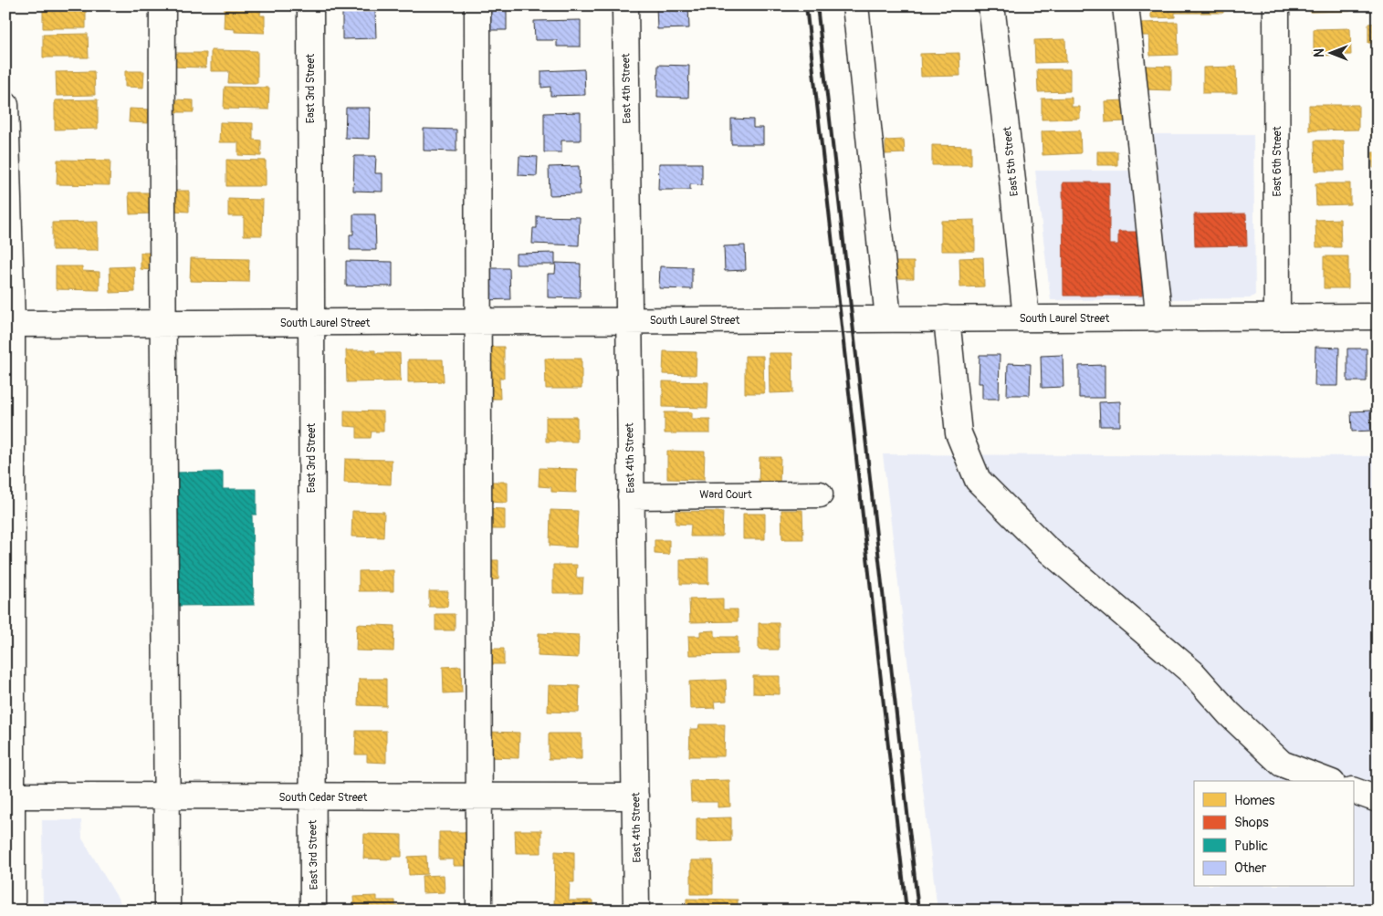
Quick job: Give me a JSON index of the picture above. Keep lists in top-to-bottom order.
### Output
{
  "streets": {
    "street": [
      "East 3rd Street",
      "East 4th Street",
      "East 5th Street",
      "East 6th Street",
      "South Laurel Street",
      "Ward Court",
      "South Cedar Street"
    ]
  },
  "crossings": [
    ["East 3rd Street", "South Laurel Street"],
    ["East 3rd Street", "South Cedar Street"],
    ["East 4th Street", "South Laurel Street"],
    ["East 4th Street", "Ward Court"],
    ["East 4th Street", "South Cedar Street"],
    ["East 5th Street", "South Laurel Street"],
    ["East 6th Street", "South Laurel Street"]
  ],
  "legend": [
    "Homes",
    "Shops",
    "Public",
    "Other"
  ],
  "north": "left"
}
